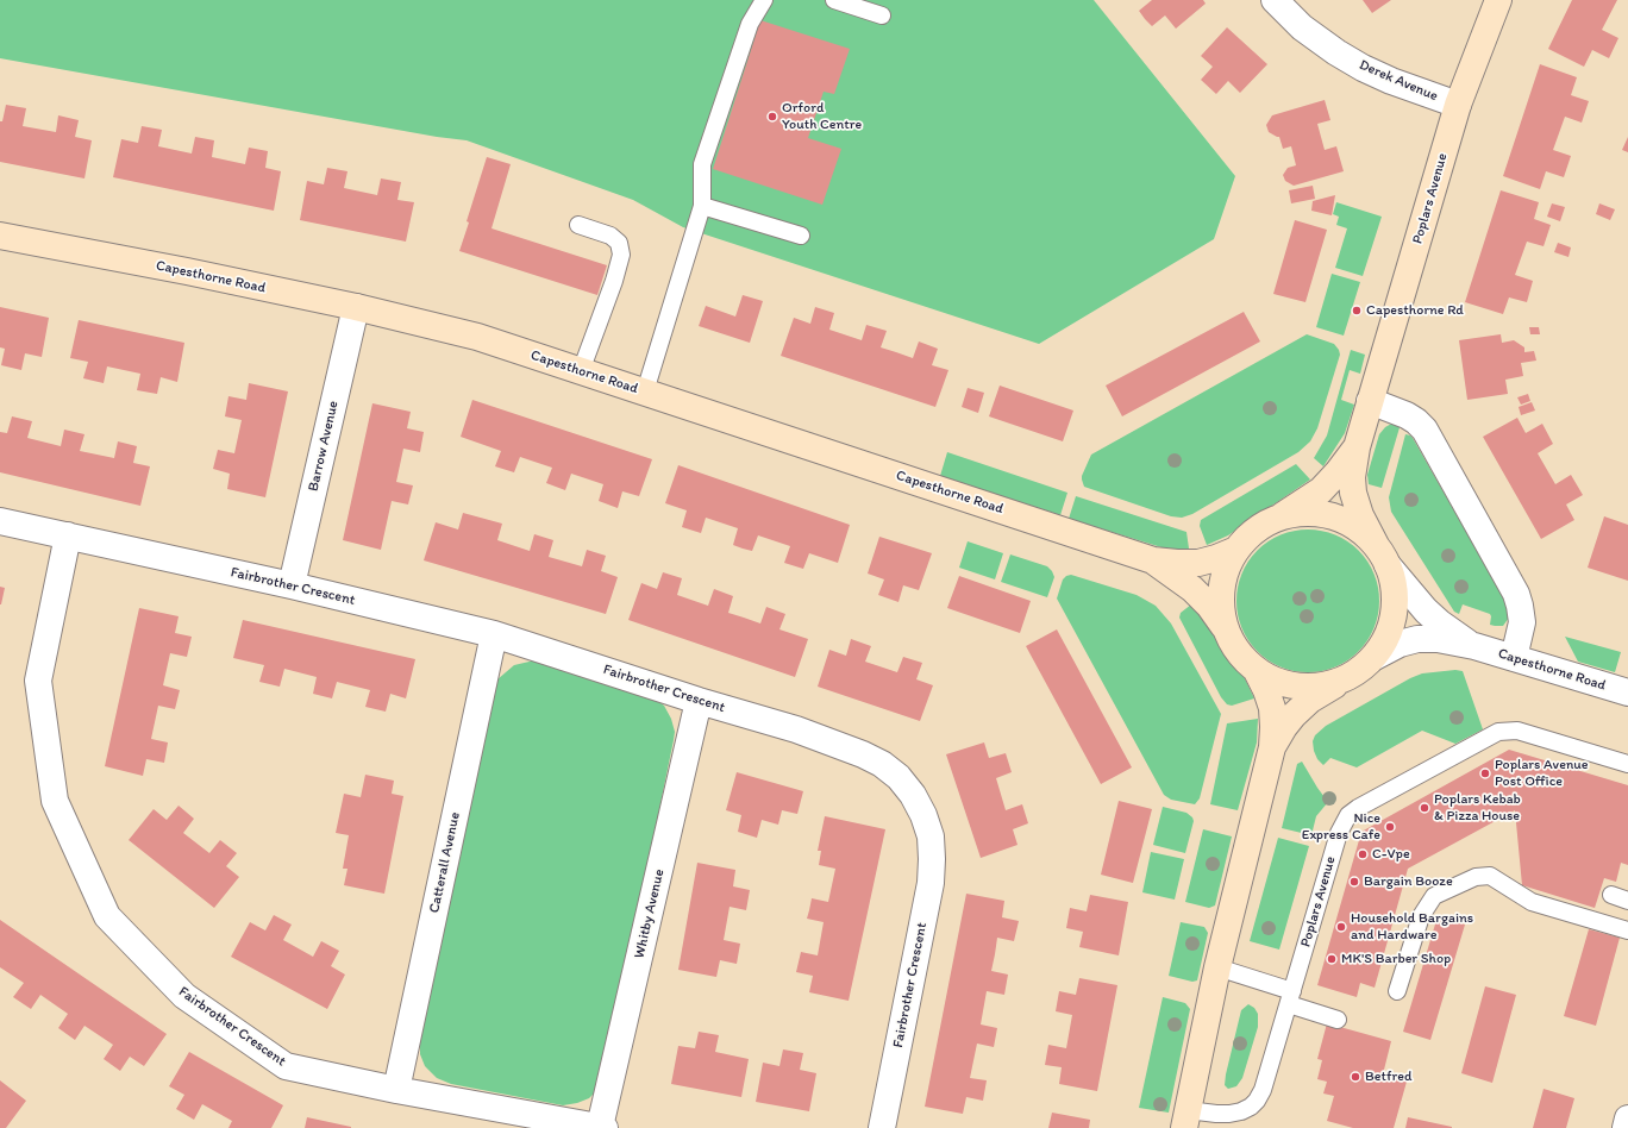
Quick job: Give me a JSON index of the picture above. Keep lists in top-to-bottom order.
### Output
{
  "streets": {
    "street": [
      "Derek Avenue",
      "Poplars Avenue",
      "Capesthorne Road",
      "Barrow Avenue",
      "Fairbrother Crescent",
      "Catterall Avenue",
      "Whitby Avenue"
    ]
  },
  "crossings": [
    ["Derek Avenue", "Poplars Avenue"],
    ["Poplars Avenue", "Capesthorne Road"],
    ["Capesthorne Road", "Barrow Avenue"],
    ["Barrow Avenue", "Fairbrother Crescent"],
    ["Fairbrother Crescent", "Catterall Avenue"],
    ["Fairbrother Crescent", "Whitby Avenue"]
  ],
  "places": [
    "Orford Youth Centre",
    "Capesthorne Rd",
    "Poplars Avenue Post Office",
    "Poplars Kebab & Pizza House",
    "Nice Express Cafe",
    "C-Vpe",
    "Bargain Booze",
    "Household Bargains and Hardware",
    "MK'S Barber Shop",
    "Betfred"
  ]
}
